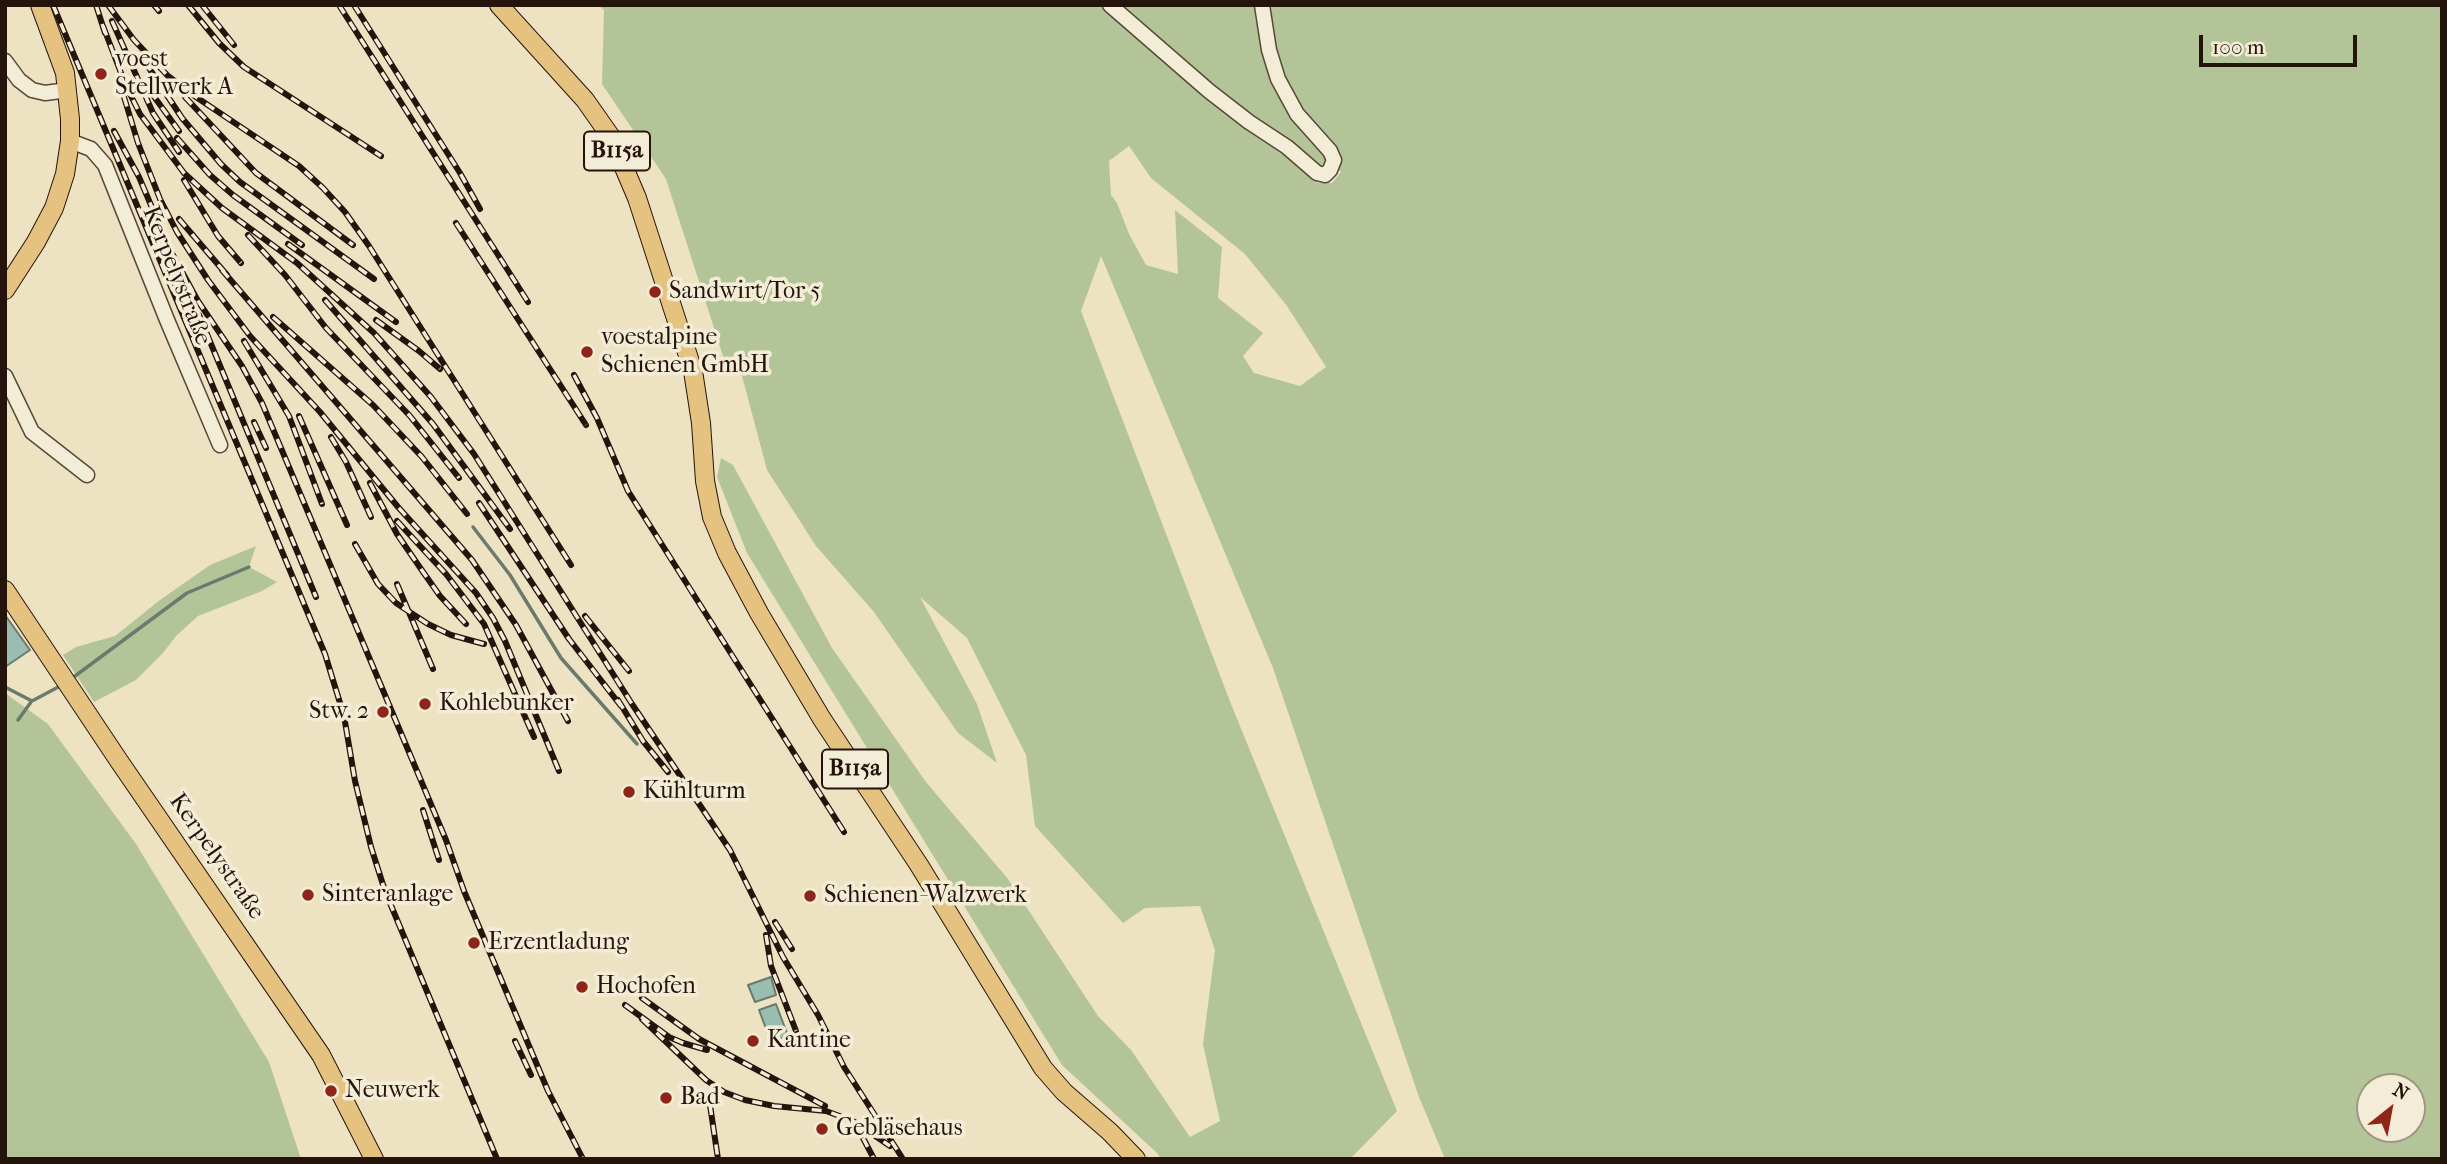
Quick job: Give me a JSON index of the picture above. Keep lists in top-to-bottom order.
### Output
{
  "streets": {
    "main road": ["B115a", "Kerpelystraße"]
  },
  "places": [
    "voest Stellwerk A",
    "Sandwirt/Tor 5",
    "voestalpine Schienen GmbH",
    "Kohlebunker",
    "Stw. 2",
    "Kühlturm",
    "Sinteranlage",
    "Schienen-Walzwerk",
    "Erzentladung",
    "Hochofen",
    "Kantine",
    "Neuwerk",
    "Bad",
    "Gebläsehaus"
  ],
  "scale_bar": "100 m",
  "north": "top right"
}
